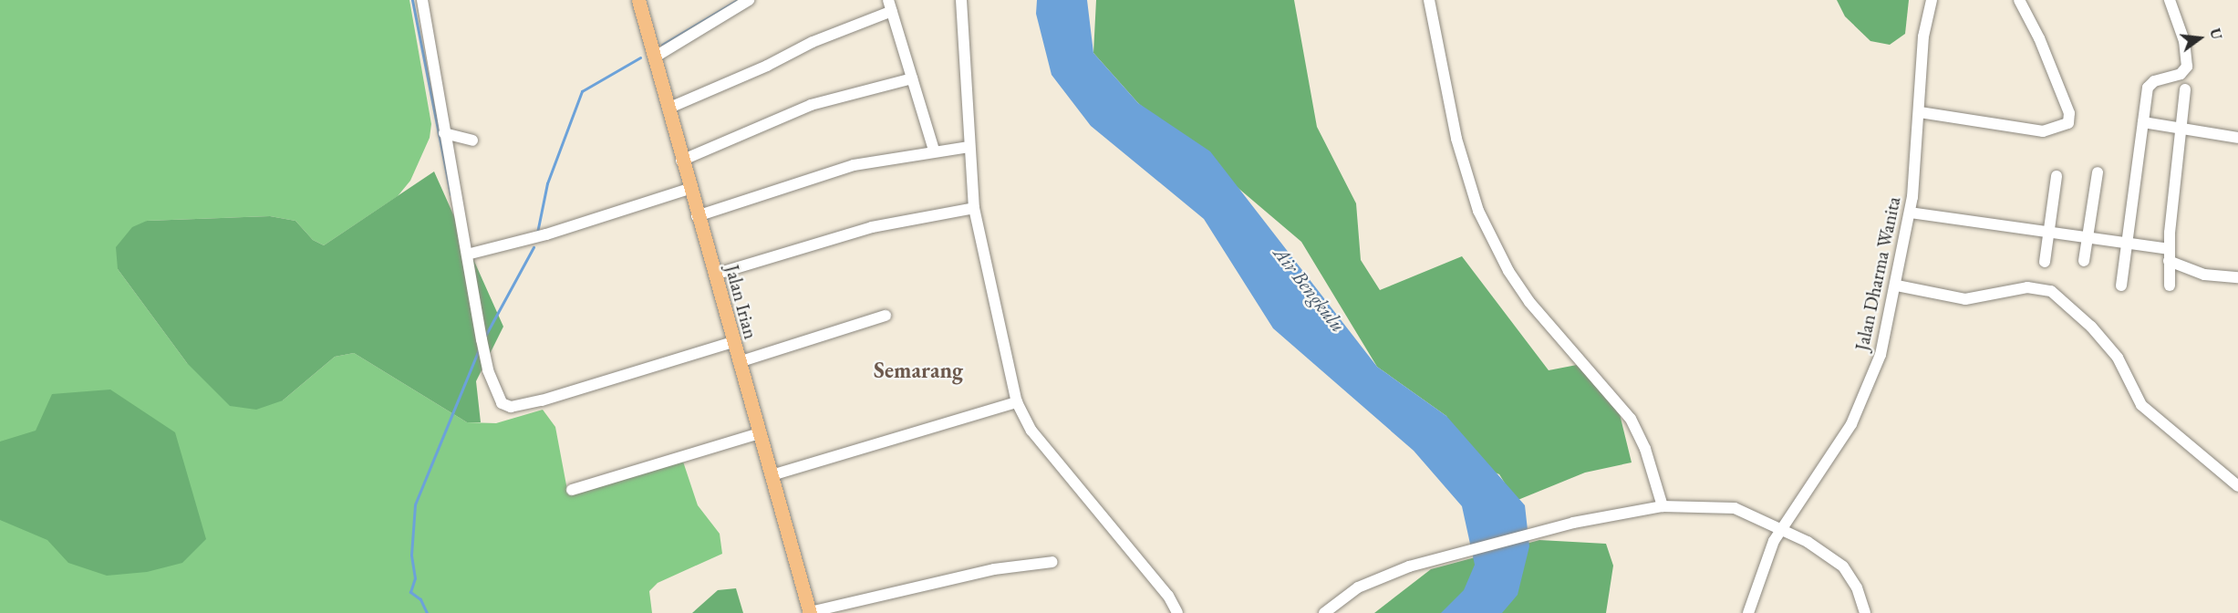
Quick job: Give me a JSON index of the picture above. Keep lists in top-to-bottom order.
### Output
{
  "streets": {
    "main road": ["Jalan Irian"],
    "street": ["Jalan Dharma Wanita"]
  },
  "districts": ["Semarang"],
  "water": ["Air Bengkulu"],
  "north": "right"
}
